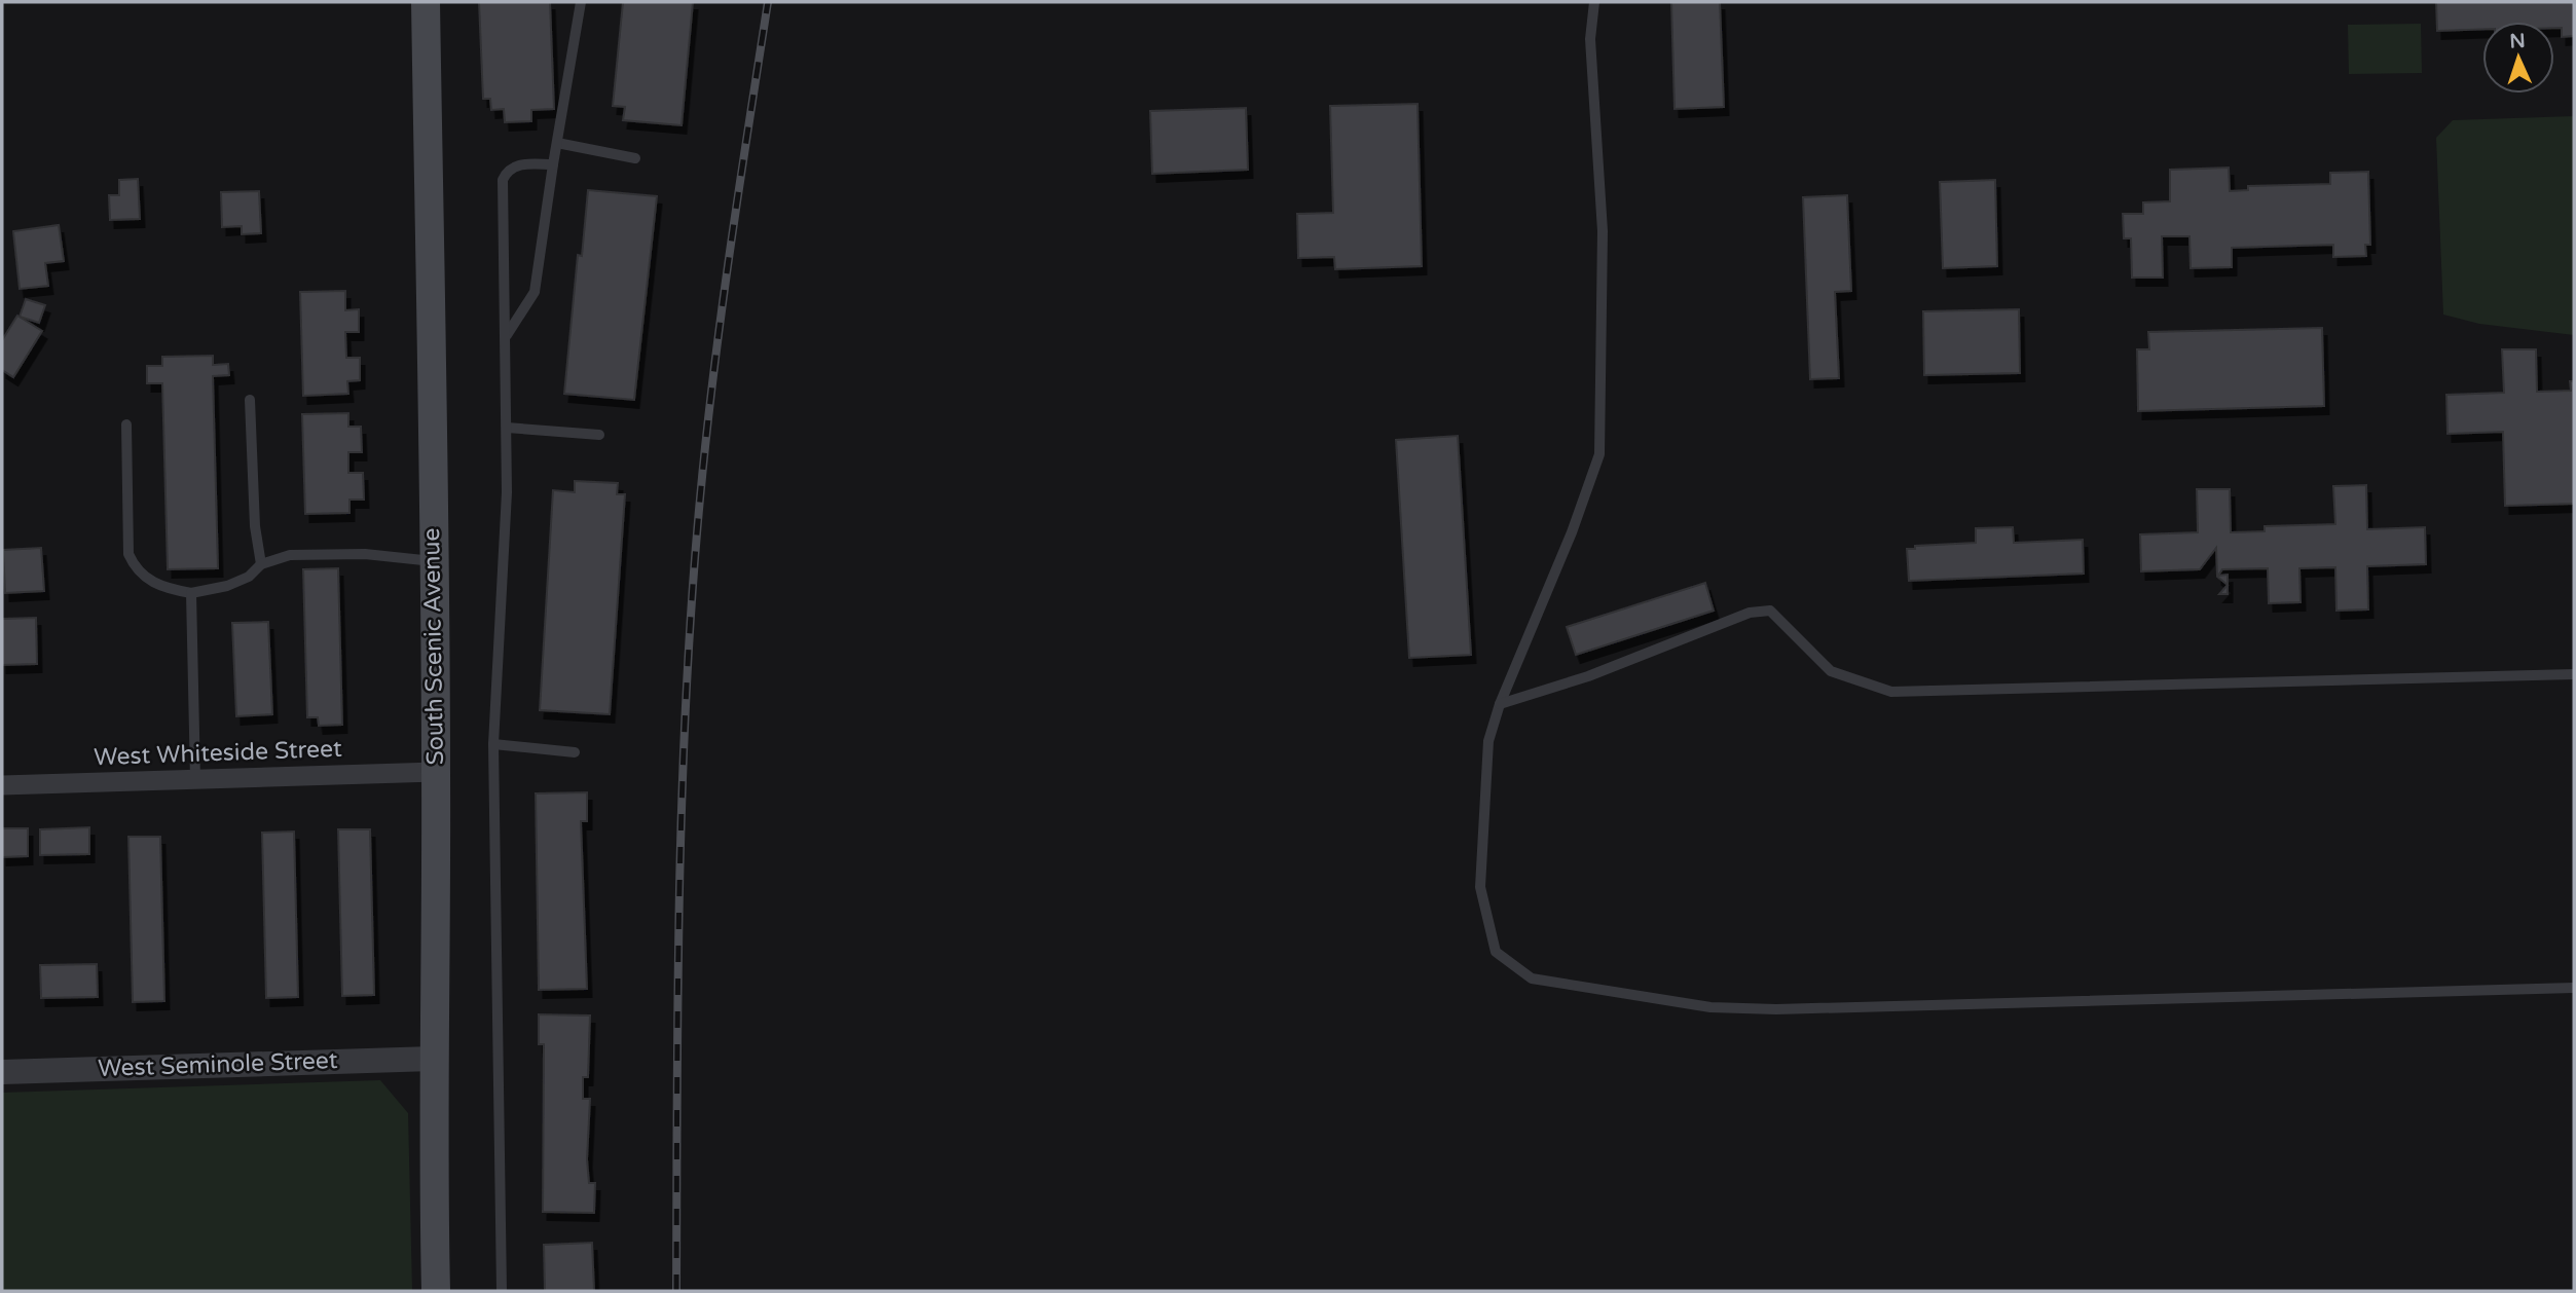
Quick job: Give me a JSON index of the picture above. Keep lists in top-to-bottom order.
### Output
{
  "streets": {
    "main road": ["South Scenic Avenue"],
    "street": ["West Whiteside Street", "West Seminole Street"]
  },
  "crossings": [
    ["South Scenic Avenue", "West Whiteside Street"],
    ["South Scenic Avenue", "West Seminole Street"]
  ],
  "north": "top"
}
